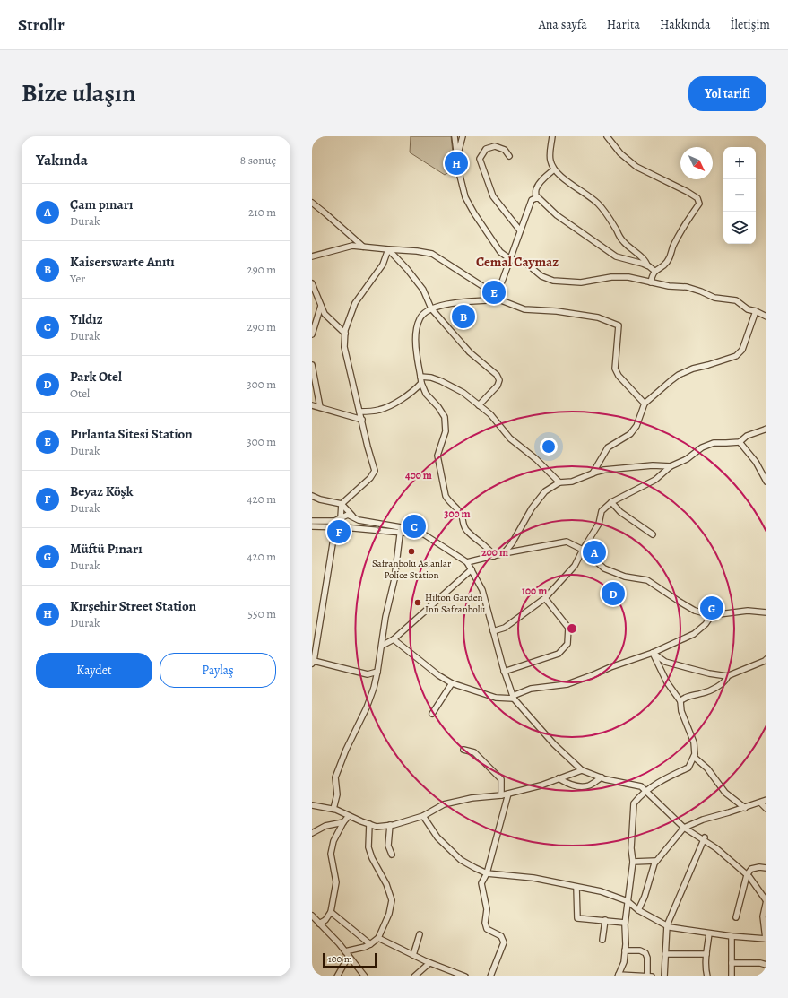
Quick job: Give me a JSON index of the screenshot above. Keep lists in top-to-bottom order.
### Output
{
  "districts": ["Cemal Caymaz"],
  "places": ["Safranbolu Aslanlar Police Station", "Hilton Garden Inn Safranbolu"],
  "scale_bar": "100 m",
  "north": "bottom right",
  "page": {
    "header": "Strollr",
    "nav": [
      "Ana sayfa",
      "Harita",
      "Hakkında",
      "İletişim"
    ],
    "title": "Bize ulaşın",
    "buttons": [
      "Yol tarifi",
      ["Kaydet", "Paylaş"]
    ],
    "heading": ["Yakında", "8 sonuç"],
    "map_buttons": ["+", "−"],
    "pins": [
      "H",
      "E",
      "B",
      "C",
      "F",
      "A",
      "D",
      "G"
    ],
    "list": [
      {
        "mark": "A",
        "name": "Çam pınarı",
        "note": "Durak",
        "value": "210 m"
      },
      {
        "mark": "B",
        "name": "Kaiserswarte Anıtı",
        "note": "Yer",
        "value": "290 m"
      },
      {
        "mark": "C",
        "name": "Yıldız",
        "note": "Durak",
        "value": "290 m"
      },
      {
        "mark": "D",
        "name": "Park Otel",
        "note": "Otel",
        "value": "300 m"
      },
      {
        "mark": "E",
        "name": "Pırlanta Sitesi Station",
        "note": "Durak",
        "value": "300 m"
      },
      {
        "mark": "F",
        "name": "Beyaz Köşk",
        "note": "Durak",
        "value": "420 m"
      },
      {
        "mark": "G",
        "name": "Müftü Pınarı",
        "note": "Durak",
        "value": "420 m"
      },
      {
        "mark": "H",
        "name": "Kırşehir Street Station",
        "note": "Durak",
        "value": "550 m"
      }
    ],
    "scale": "100 m"
  },
  "rings": [
    "400 m",
    "300 m",
    "200 m",
    "100 m"
  ]
}
